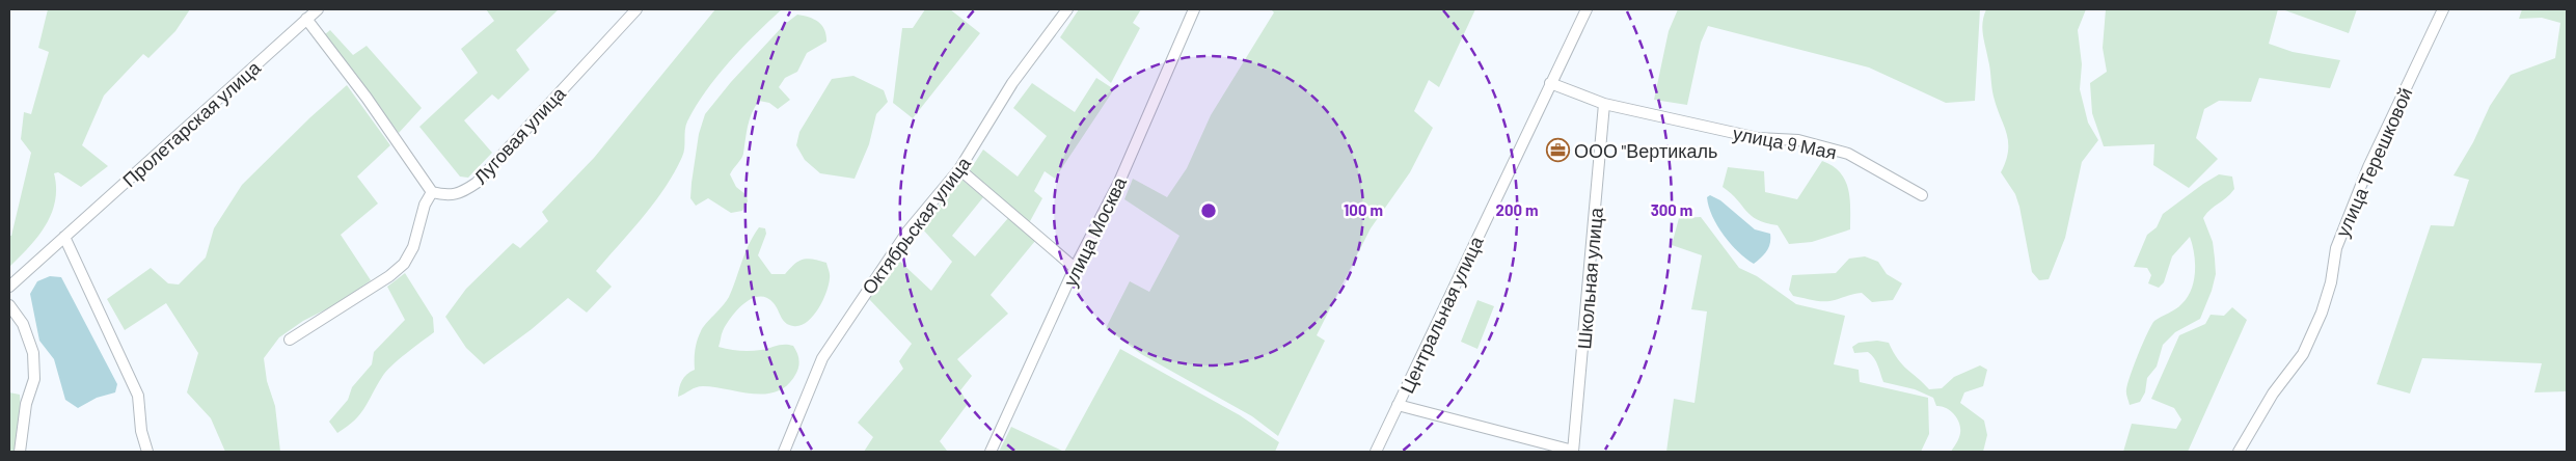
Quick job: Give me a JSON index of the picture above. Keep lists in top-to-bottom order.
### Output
{
  "streets": {
    "street": [
      "Пролетарская улица",
      "Луговая улица",
      "улица 9 Мая",
      "улица Терешковой",
      "Октябрьская улица",
      "улица Москва",
      "Школьная улица",
      "Центральная улица"
    ]
  },
  "crossings": [
    ["улица 9 Мая", "Школьная улица"],
    ["улица 9 Мая", "Центральная улица"]
  ],
  "places": {
    "office": ["ООО \"Вертикаль"]
  },
  "rings": ["100 m", "200 m", "300 m"]
}
